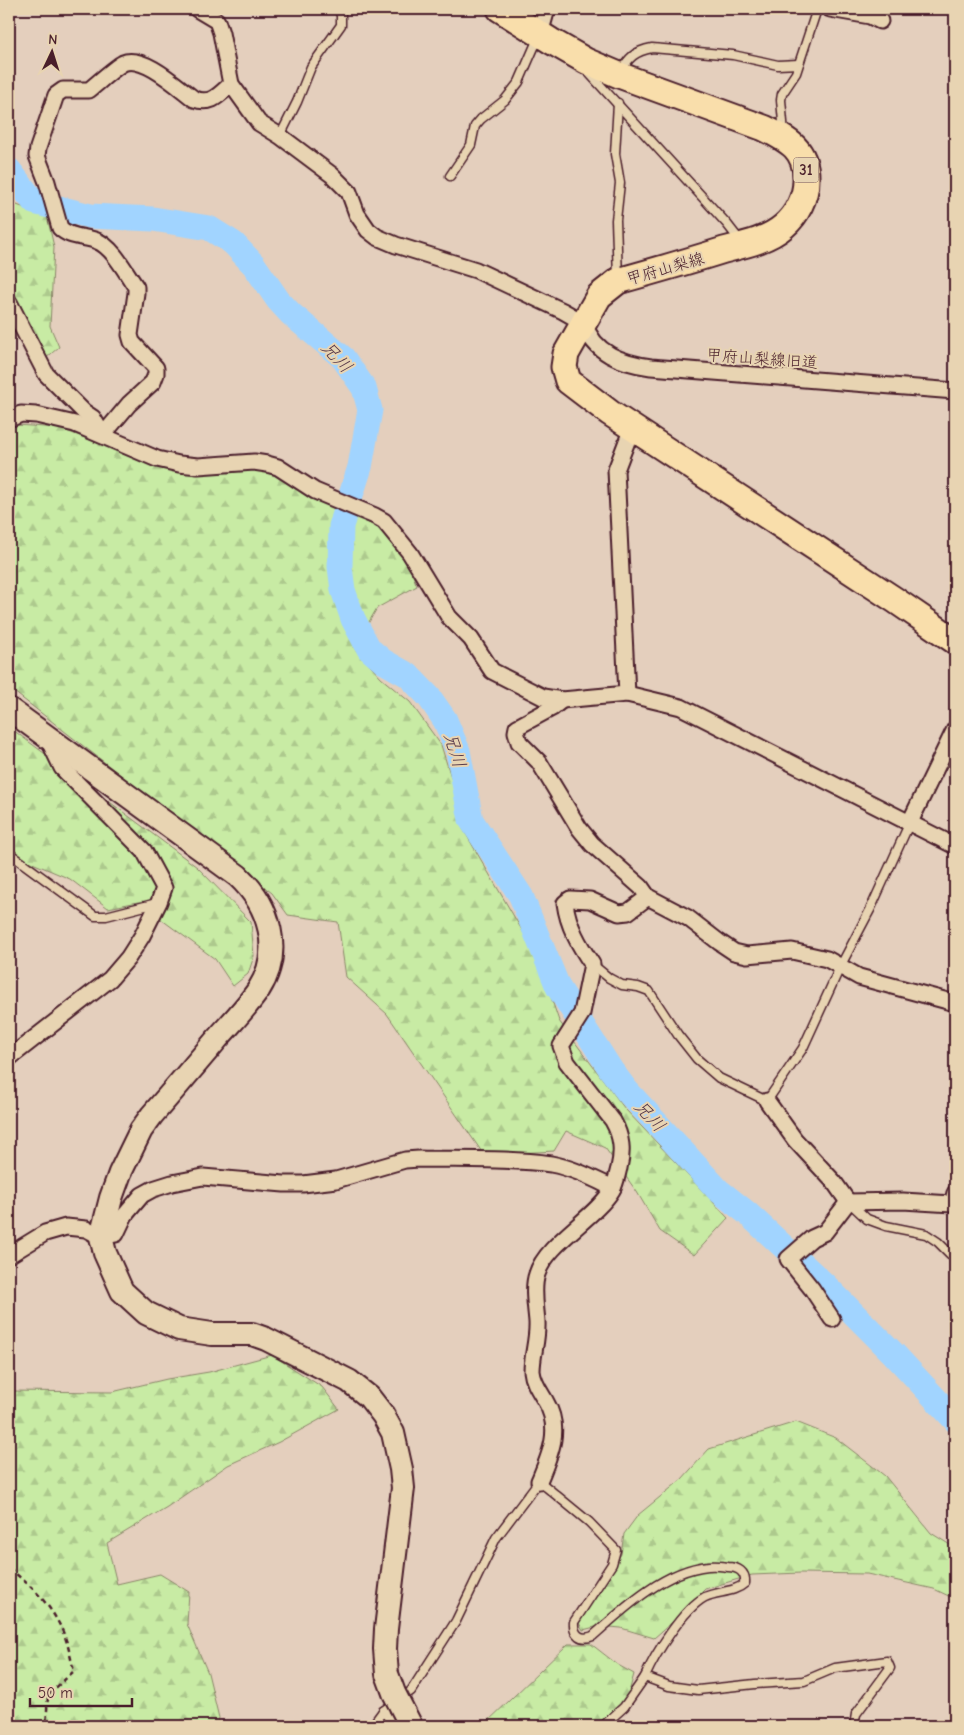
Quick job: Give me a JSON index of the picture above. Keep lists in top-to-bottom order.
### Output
{
  "streets": {
    "main road": ["31", "甲府山梨線"],
    "street": ["甲府山梨線旧道"]
  },
  "crossings": [
    ["甲府山梨線", "甲府山梨線旧道"]
  ],
  "water": ["兄川"],
  "scale_bar": "50 m",
  "north": "top"
}
